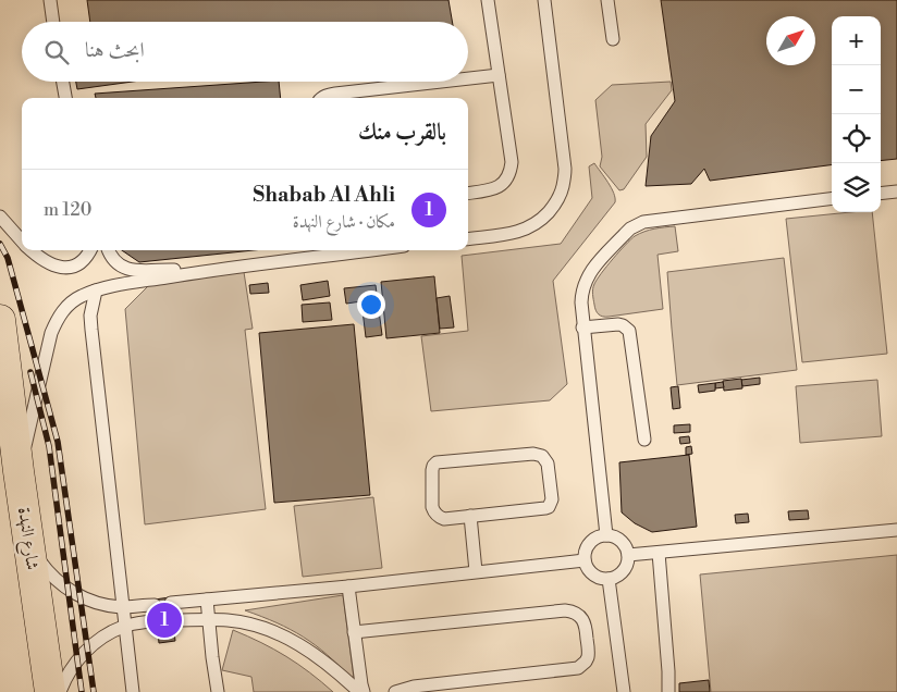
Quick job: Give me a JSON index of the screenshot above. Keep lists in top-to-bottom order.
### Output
{
  "streets": {
    "main road": ["شارع النهدة"]
  },
  "north": "top right",
  "page": {
    "map_buttons": ["+", "−"],
    "search": "ابحث هنا",
    "heading": "بالقرب منك",
    "list": [
      {
        "mark": "1",
        "name": "Shabab Al Ahli",
        "note": "مكان · شارع النهدة",
        "value": "120 m"
      }
    ],
    "pins": "1"
  }
}
